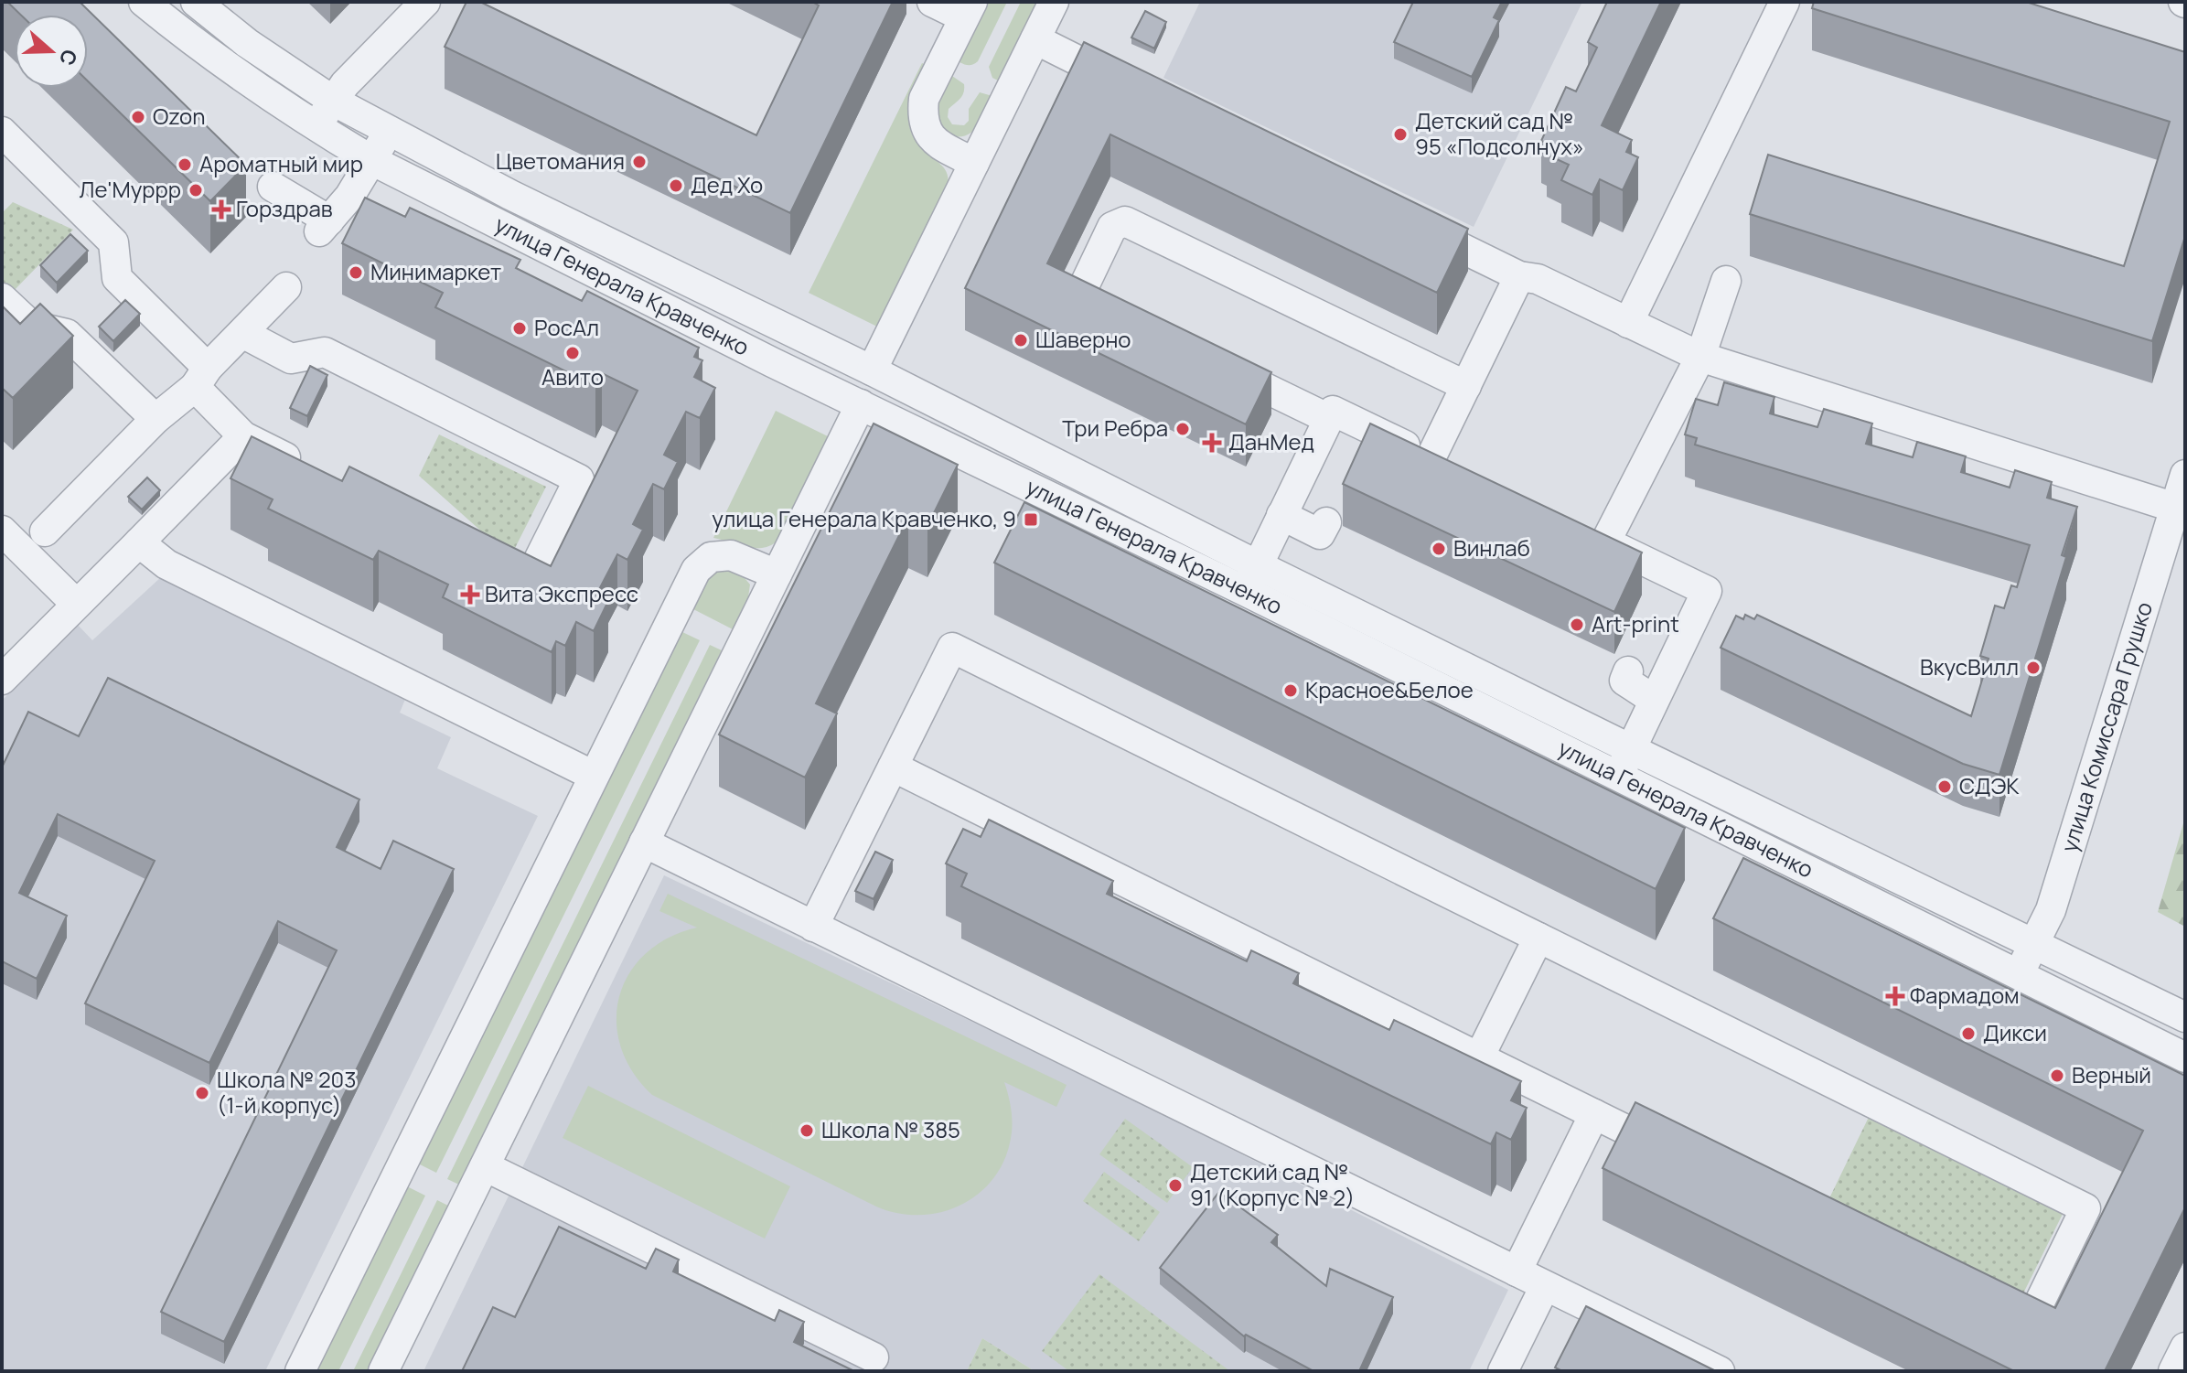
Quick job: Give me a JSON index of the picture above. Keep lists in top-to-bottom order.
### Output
{
  "streets": {
    "street": ["улица Генерала Кравченко", "улица Комиссара Грушко"]
  },
  "crossings": [
    ["улица Генерала Кравченко", "улица Комиссара Грушко"]
  ],
  "places": {
    "other": [
      "Ozon",
      "Детский сад № 95 «Подсолнух»",
      "Цветомания",
      "Ароматный мир",
      "Дед Хо",
      "Ле'Муррр",
      "Минимаркет",
      "РосАл",
      "Шаверно",
      "Авито",
      "Три Ребра",
      "Винлаб",
      "Art-print",
      "ВкусВилл",
      "Красное&Белое",
      "СДЭК",
      "Дикси",
      "Верный",
      "Школа № 203 (1-й корпус)",
      "Школа № 385",
      "Детский сад № 91 (Корпус № 2)"
    ],
    "health": [
      "Горздрав",
      "ДанМед",
      "Вита Экспресс",
      "Фармадом"
    ],
    "transit": ["улица Генерала Кравченко, 9"]
  },
  "north": "right"
}
